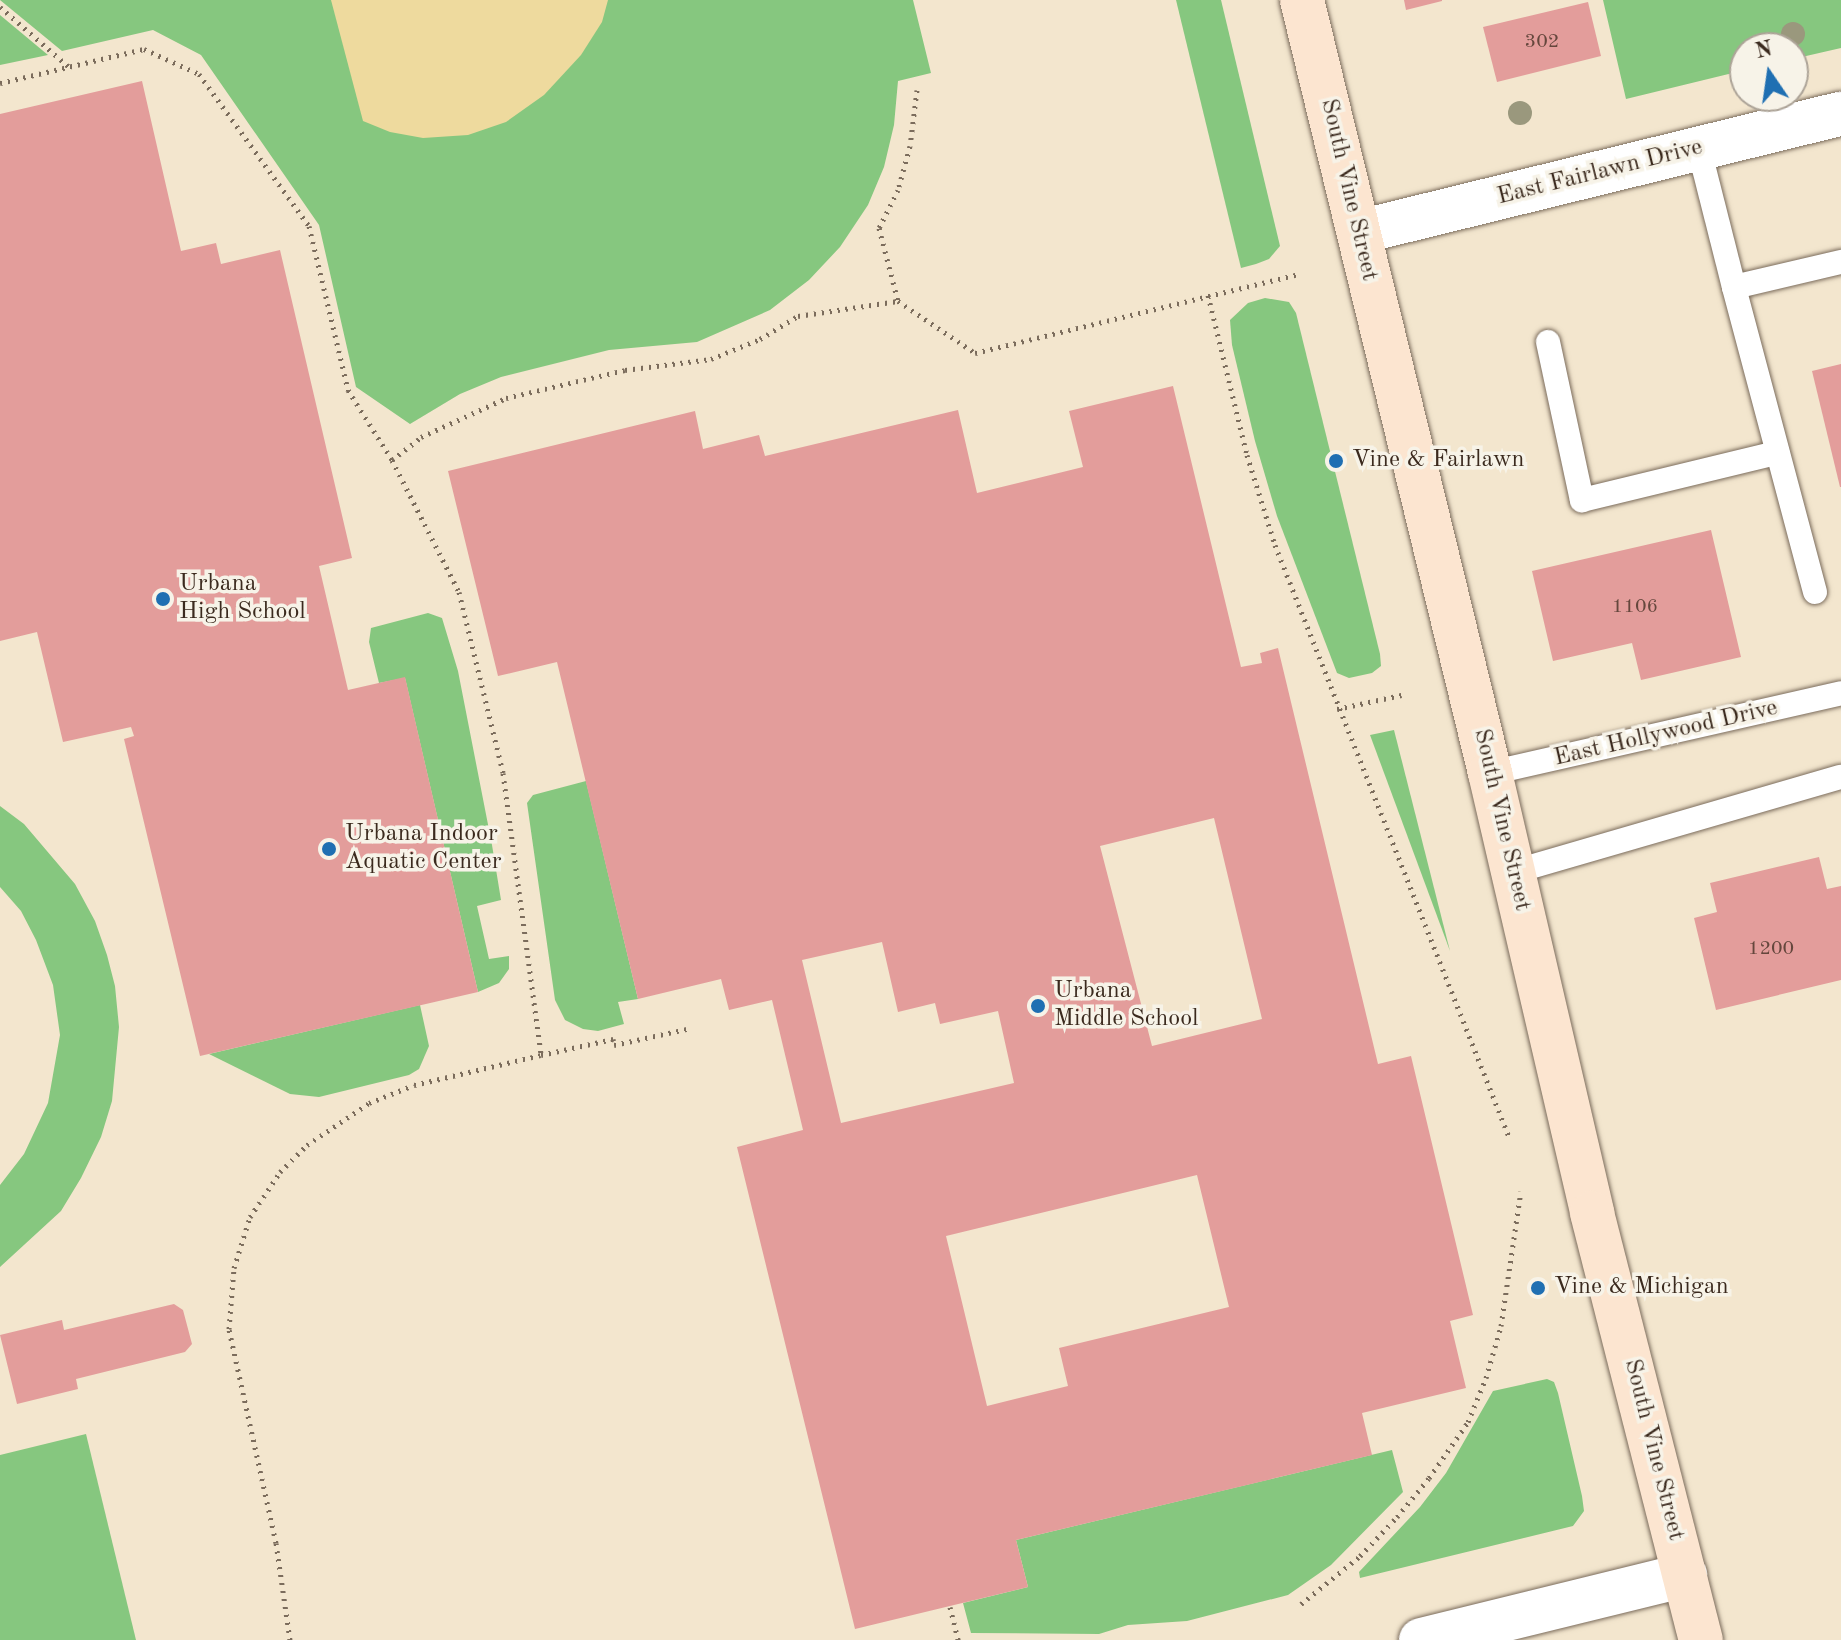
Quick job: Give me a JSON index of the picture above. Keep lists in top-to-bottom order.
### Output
{
  "streets": {
    "main road": ["South Vine Street"],
    "street": ["East Fairlawn Drive"],
    "lane": ["East Hollywood Drive"]
  },
  "crossings": [
    ["East Fairlawn Drive", "South Vine Street"],
    ["South Vine Street", "East Hollywood Drive"]
  ],
  "places": [
    "Vine & Fairlawn",
    "Urbana High School",
    "Urbana Indoor Aquatic Center",
    "Urbana Middle School",
    "Vine & Michigan"
  ],
  "house_numbers": ["302", "1106", "1200"],
  "north": "top"
}
